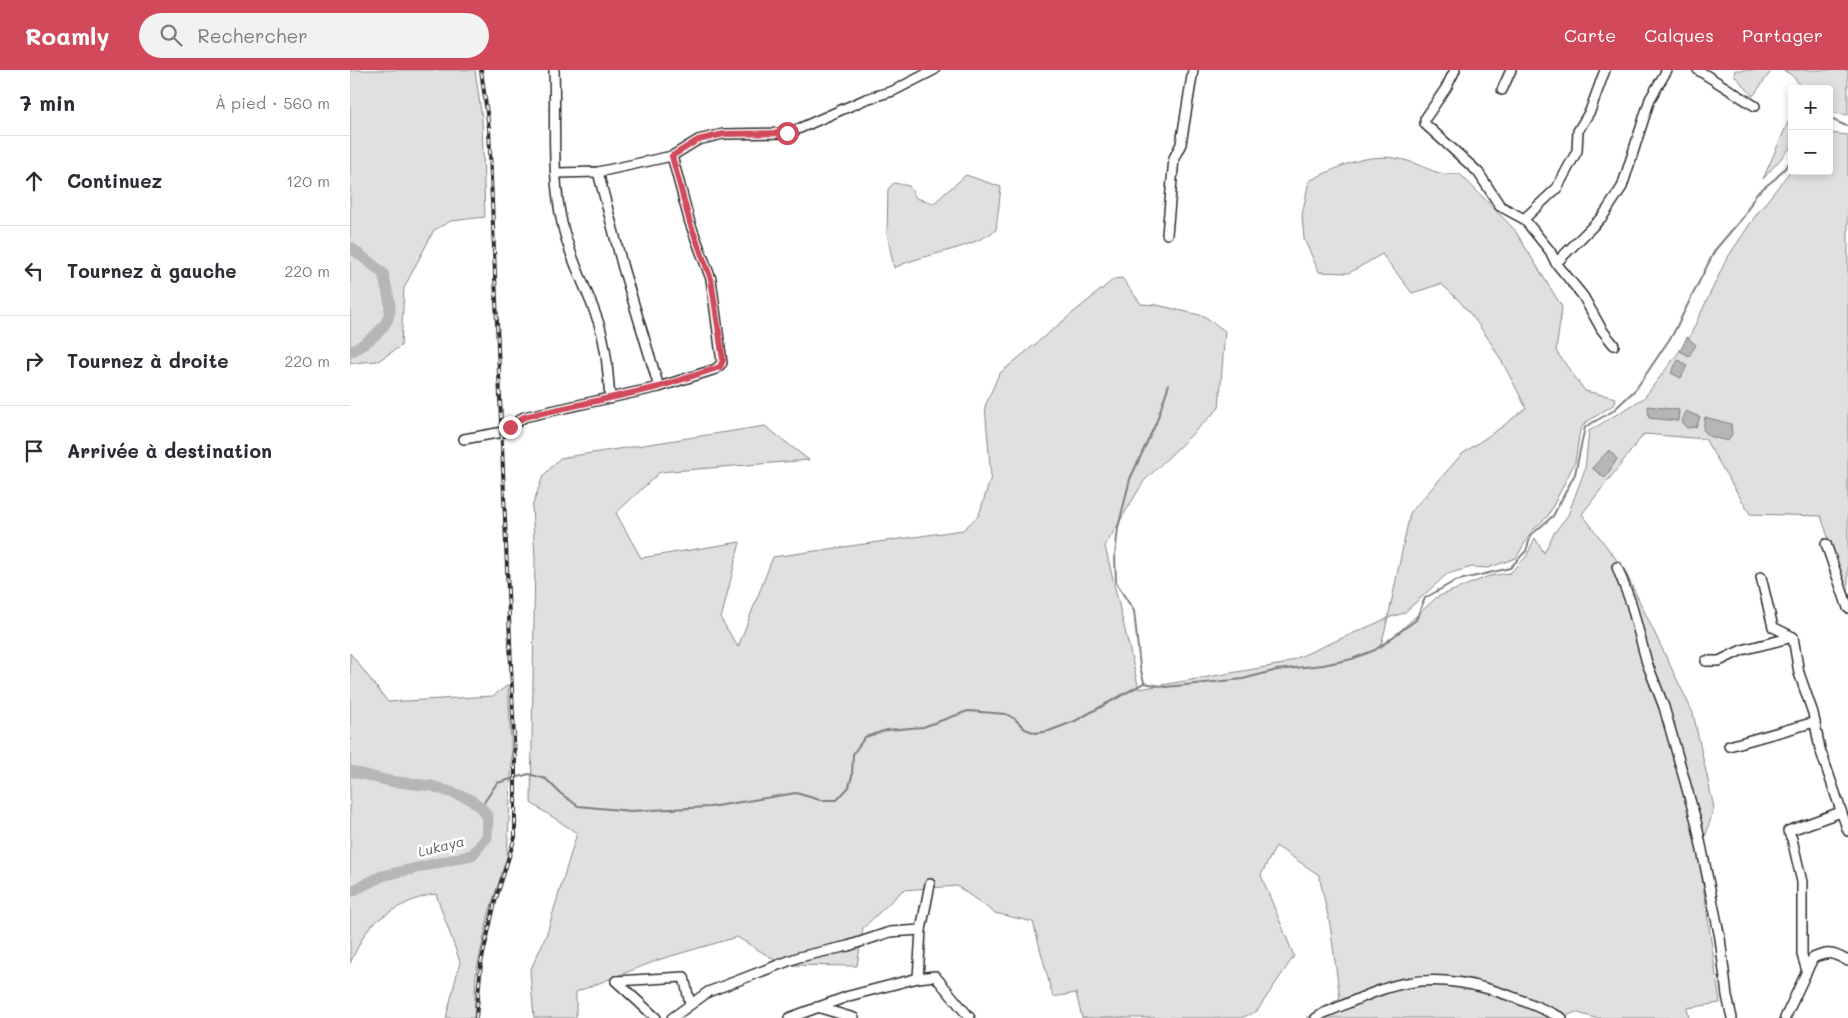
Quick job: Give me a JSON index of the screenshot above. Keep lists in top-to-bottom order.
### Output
{
  "water": ["Lukaya"],
  "page": {
    "header": "Roamly",
    "search": "Rechercher",
    "nav": ["Carte", "Calques", "Partager"],
    "heading": ["7 min", "À pied · 560 m"],
    "map_buttons": ["+", "−"],
    "list": [
      ["Continuez", "120 m"],
      ["Tournez à gauche", "220 m"],
      ["Tournez à droite", "220 m"],
      "Arrivée à destination"
    ]
  }
}
